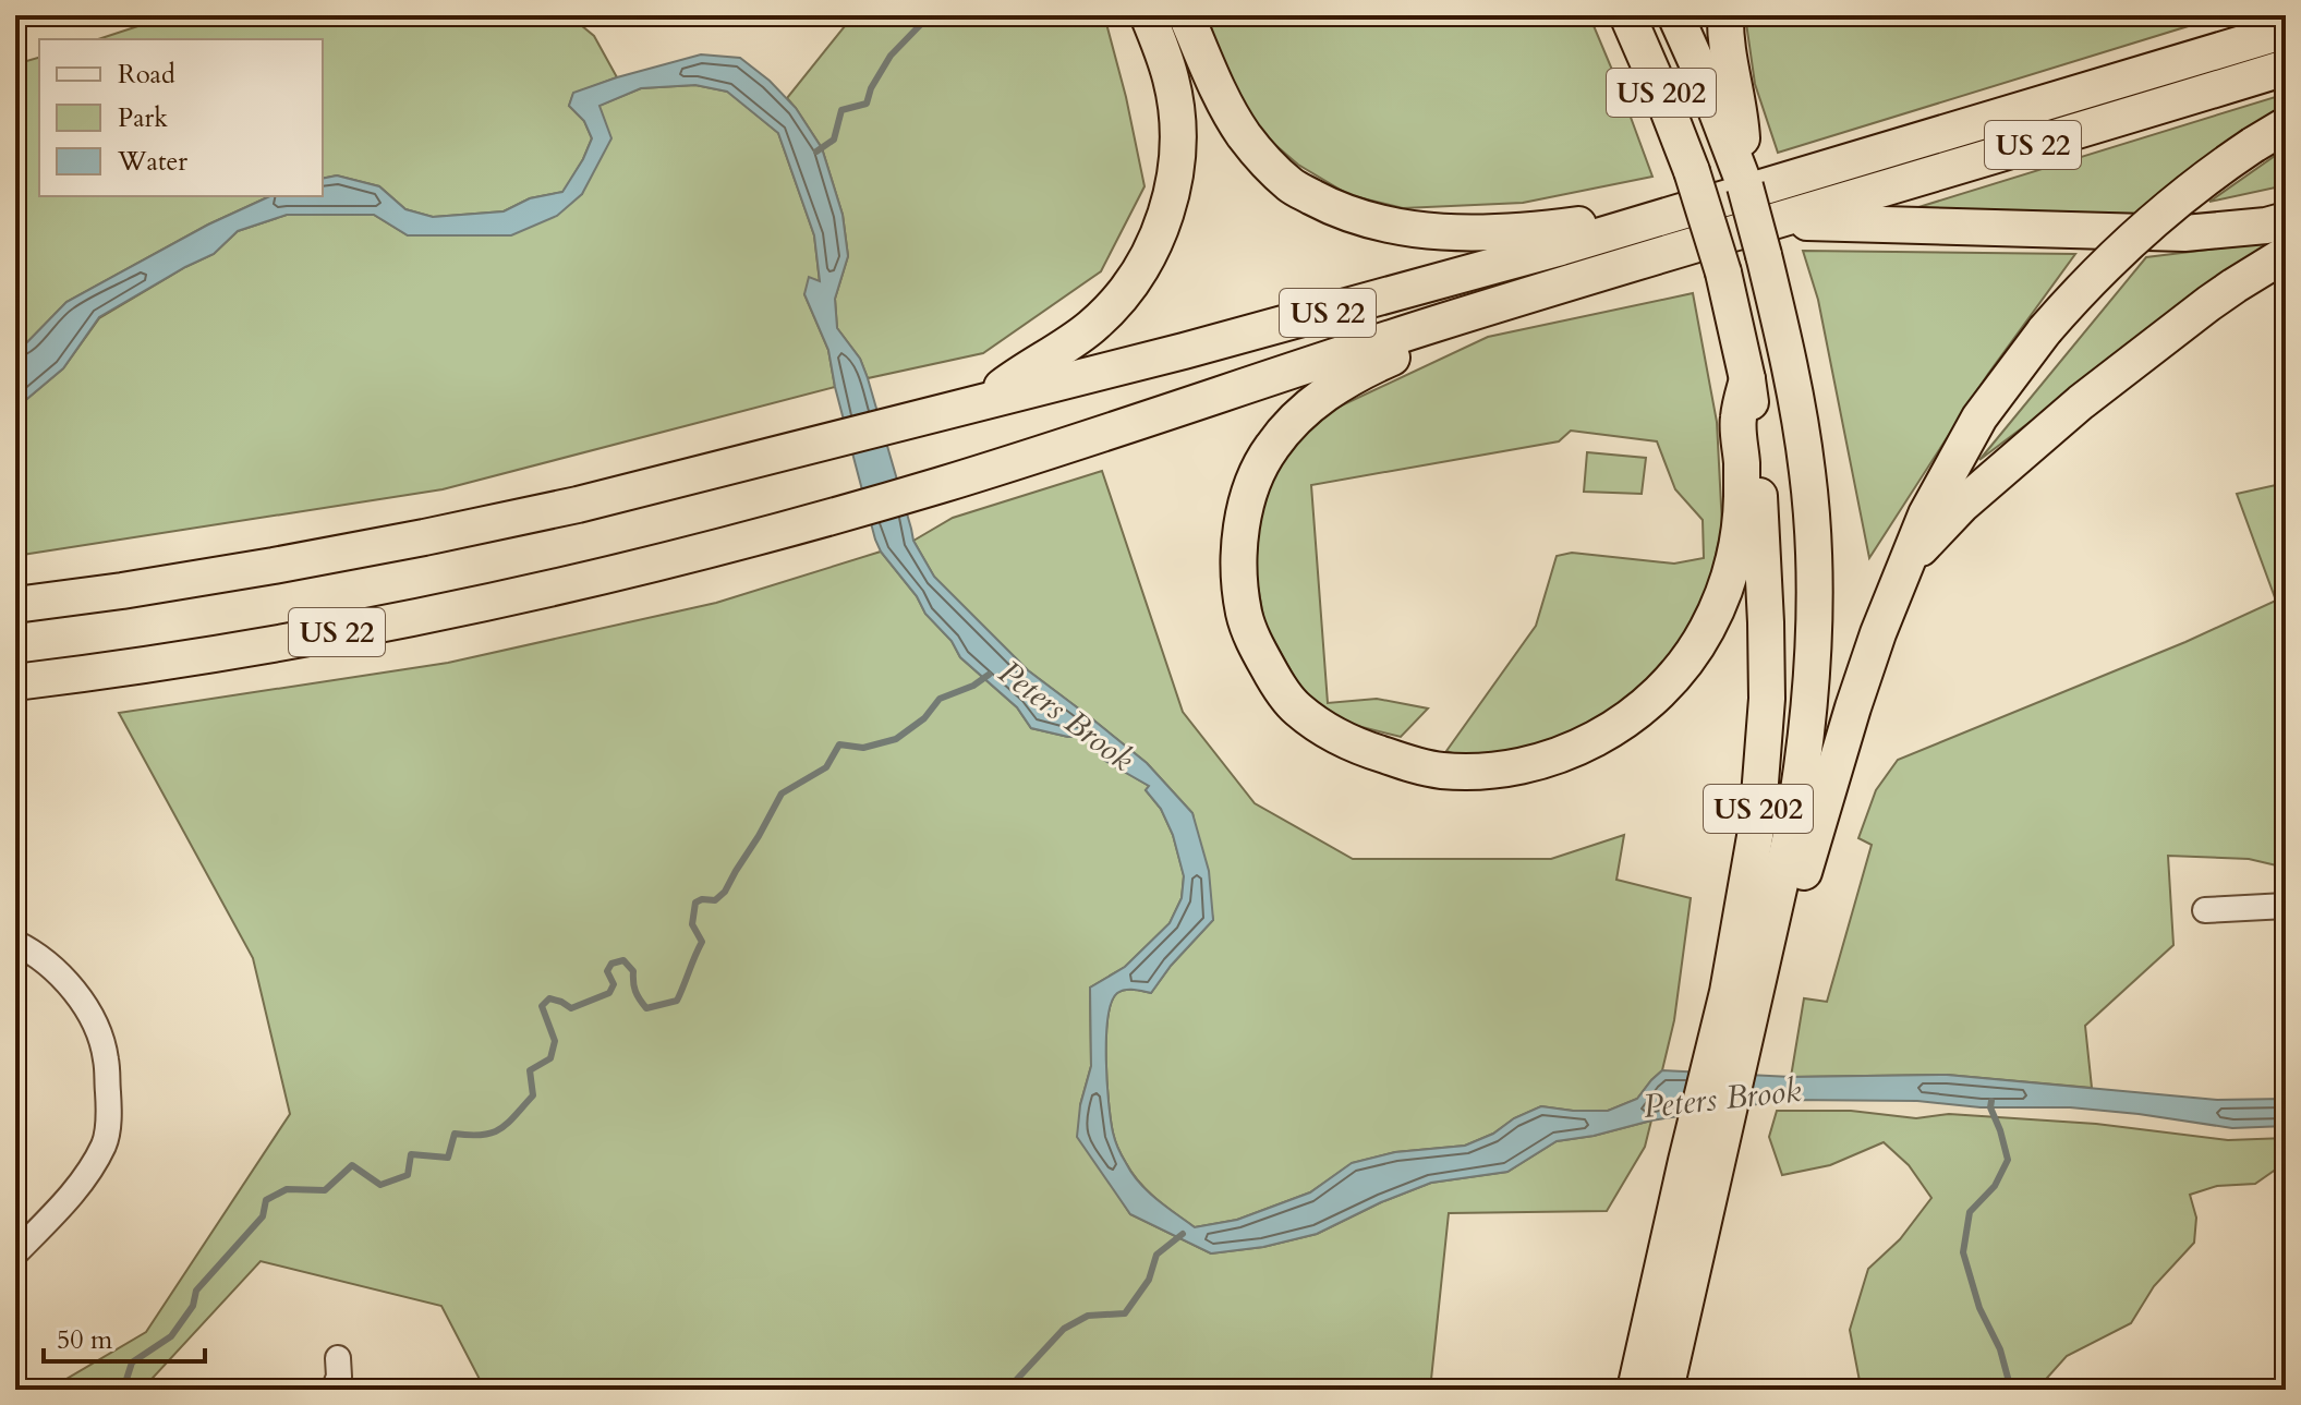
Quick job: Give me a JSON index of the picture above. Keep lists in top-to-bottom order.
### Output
{
  "streets": {
    "highway": ["US 202", "US 22"]
  },
  "water": ["Peters Brook"],
  "legend": ["Road", "Park", "Water"],
  "scale_bar": "50 m"
}
